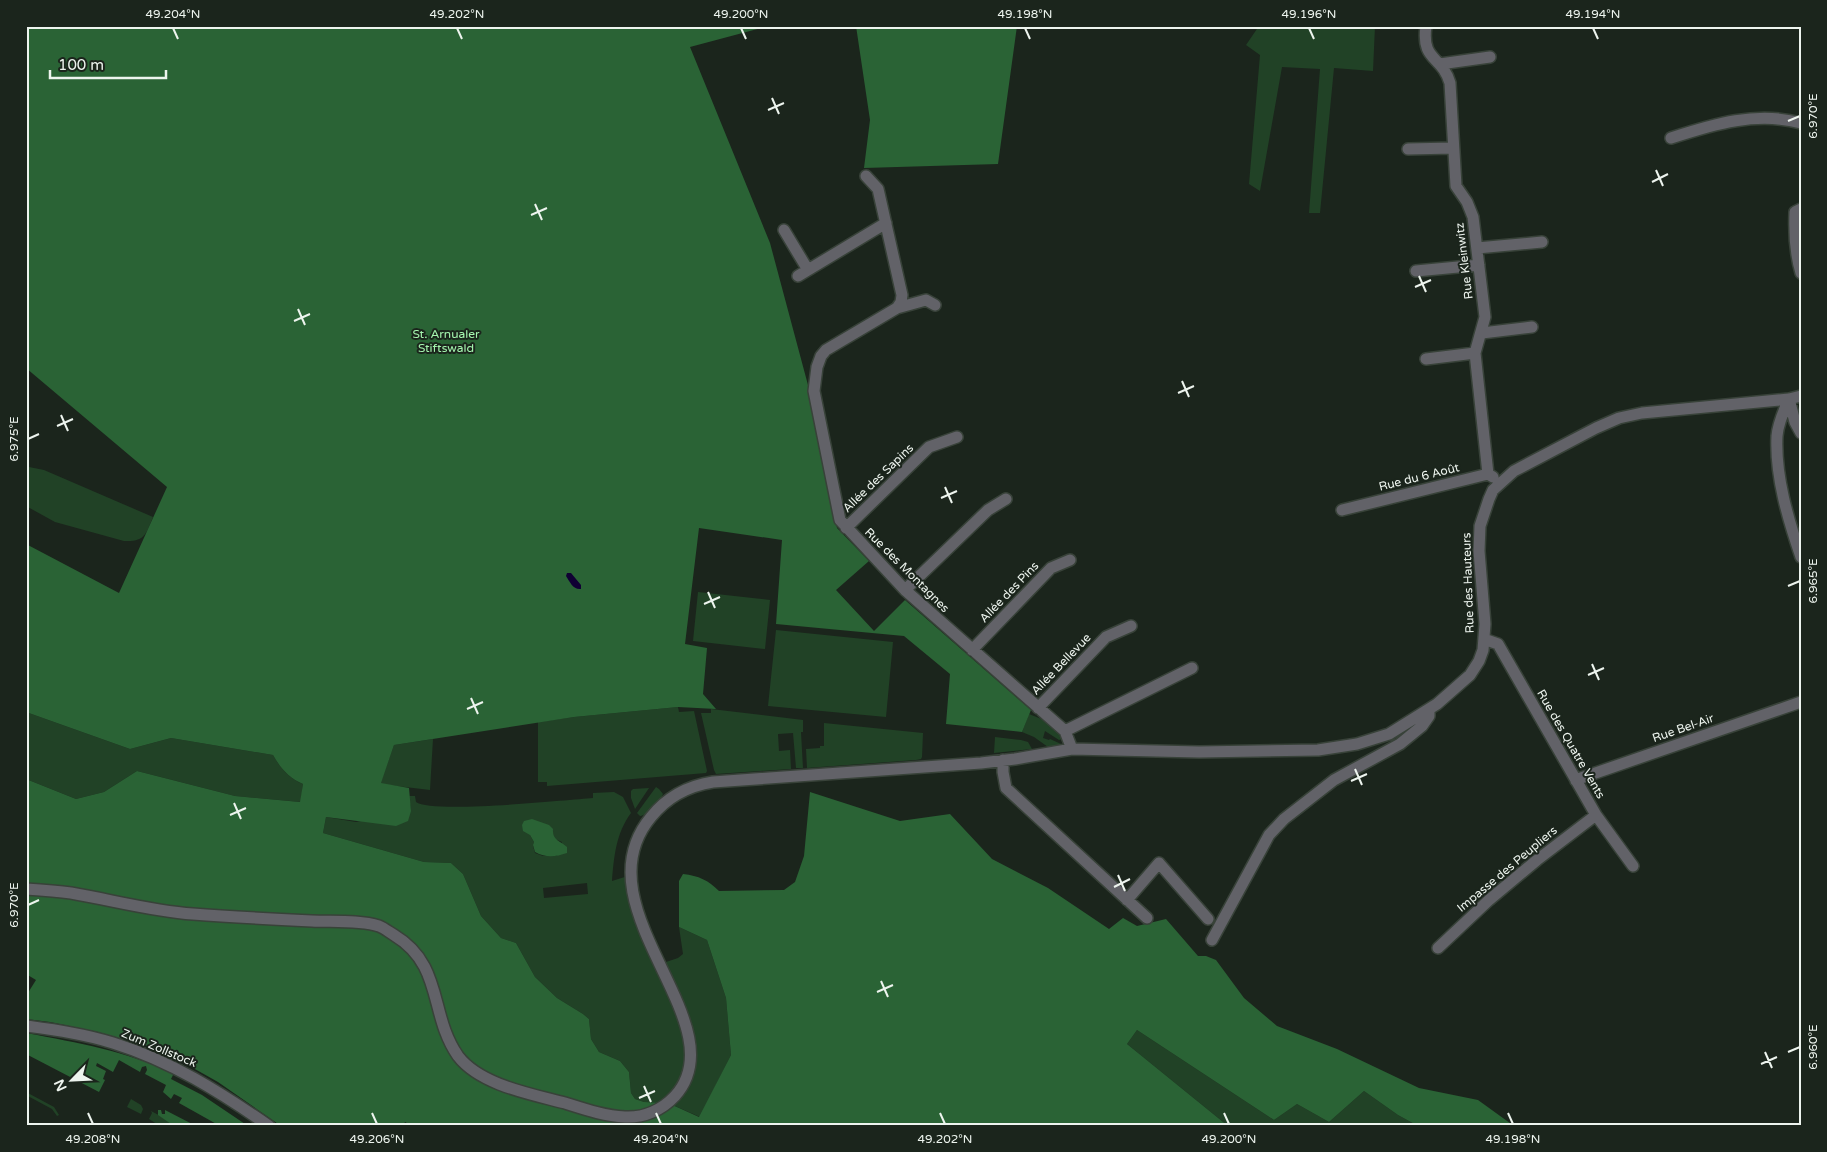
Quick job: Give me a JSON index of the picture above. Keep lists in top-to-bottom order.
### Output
{
  "streets": {
    "street": [
      "Rue Kleinwitz",
      "Rue du 6 Août",
      "Allée des Sapins",
      "Rue des Montagnes",
      "Rue des Hauteurs",
      "Allée des Pins",
      "Allée Bellevue",
      "Rue Bel-Air",
      "Rue des Quatre Vents",
      "Impasse des Peupliers",
      "Zum Zollstock"
    ]
  },
  "crossings": [
    ["Rue Kleinwitz", "Rue du 6 Août"],
    ["Allée des Sapins", "Rue des Montagnes"],
    ["Rue des Montagnes", "Rue des Hauteurs"],
    ["Rue des Montagnes", "Allée des Pins"],
    ["Rue des Montagnes", "Allée Bellevue"],
    ["Rue des Hauteurs", "Rue des Quatre Vents"],
    ["Rue Bel-Air", "Rue des Quatre Vents"],
    ["Rue des Quatre Vents", "Impasse des Peupliers"]
  ],
  "parks": ["St. Arnualer Stiftswald"],
  "scale_bar": "100 m",
  "north": "bottom left",
  "coordinates": [
    "49.204°N",
    "49.202°N",
    "49.200°N",
    "49.198°N",
    "49.196°N",
    "49.194°N",
    "6.970°E",
    "6.975°E",
    "6.965°E",
    "6.960°E",
    "49.208°N",
    "49.206°N"
  ]
}
